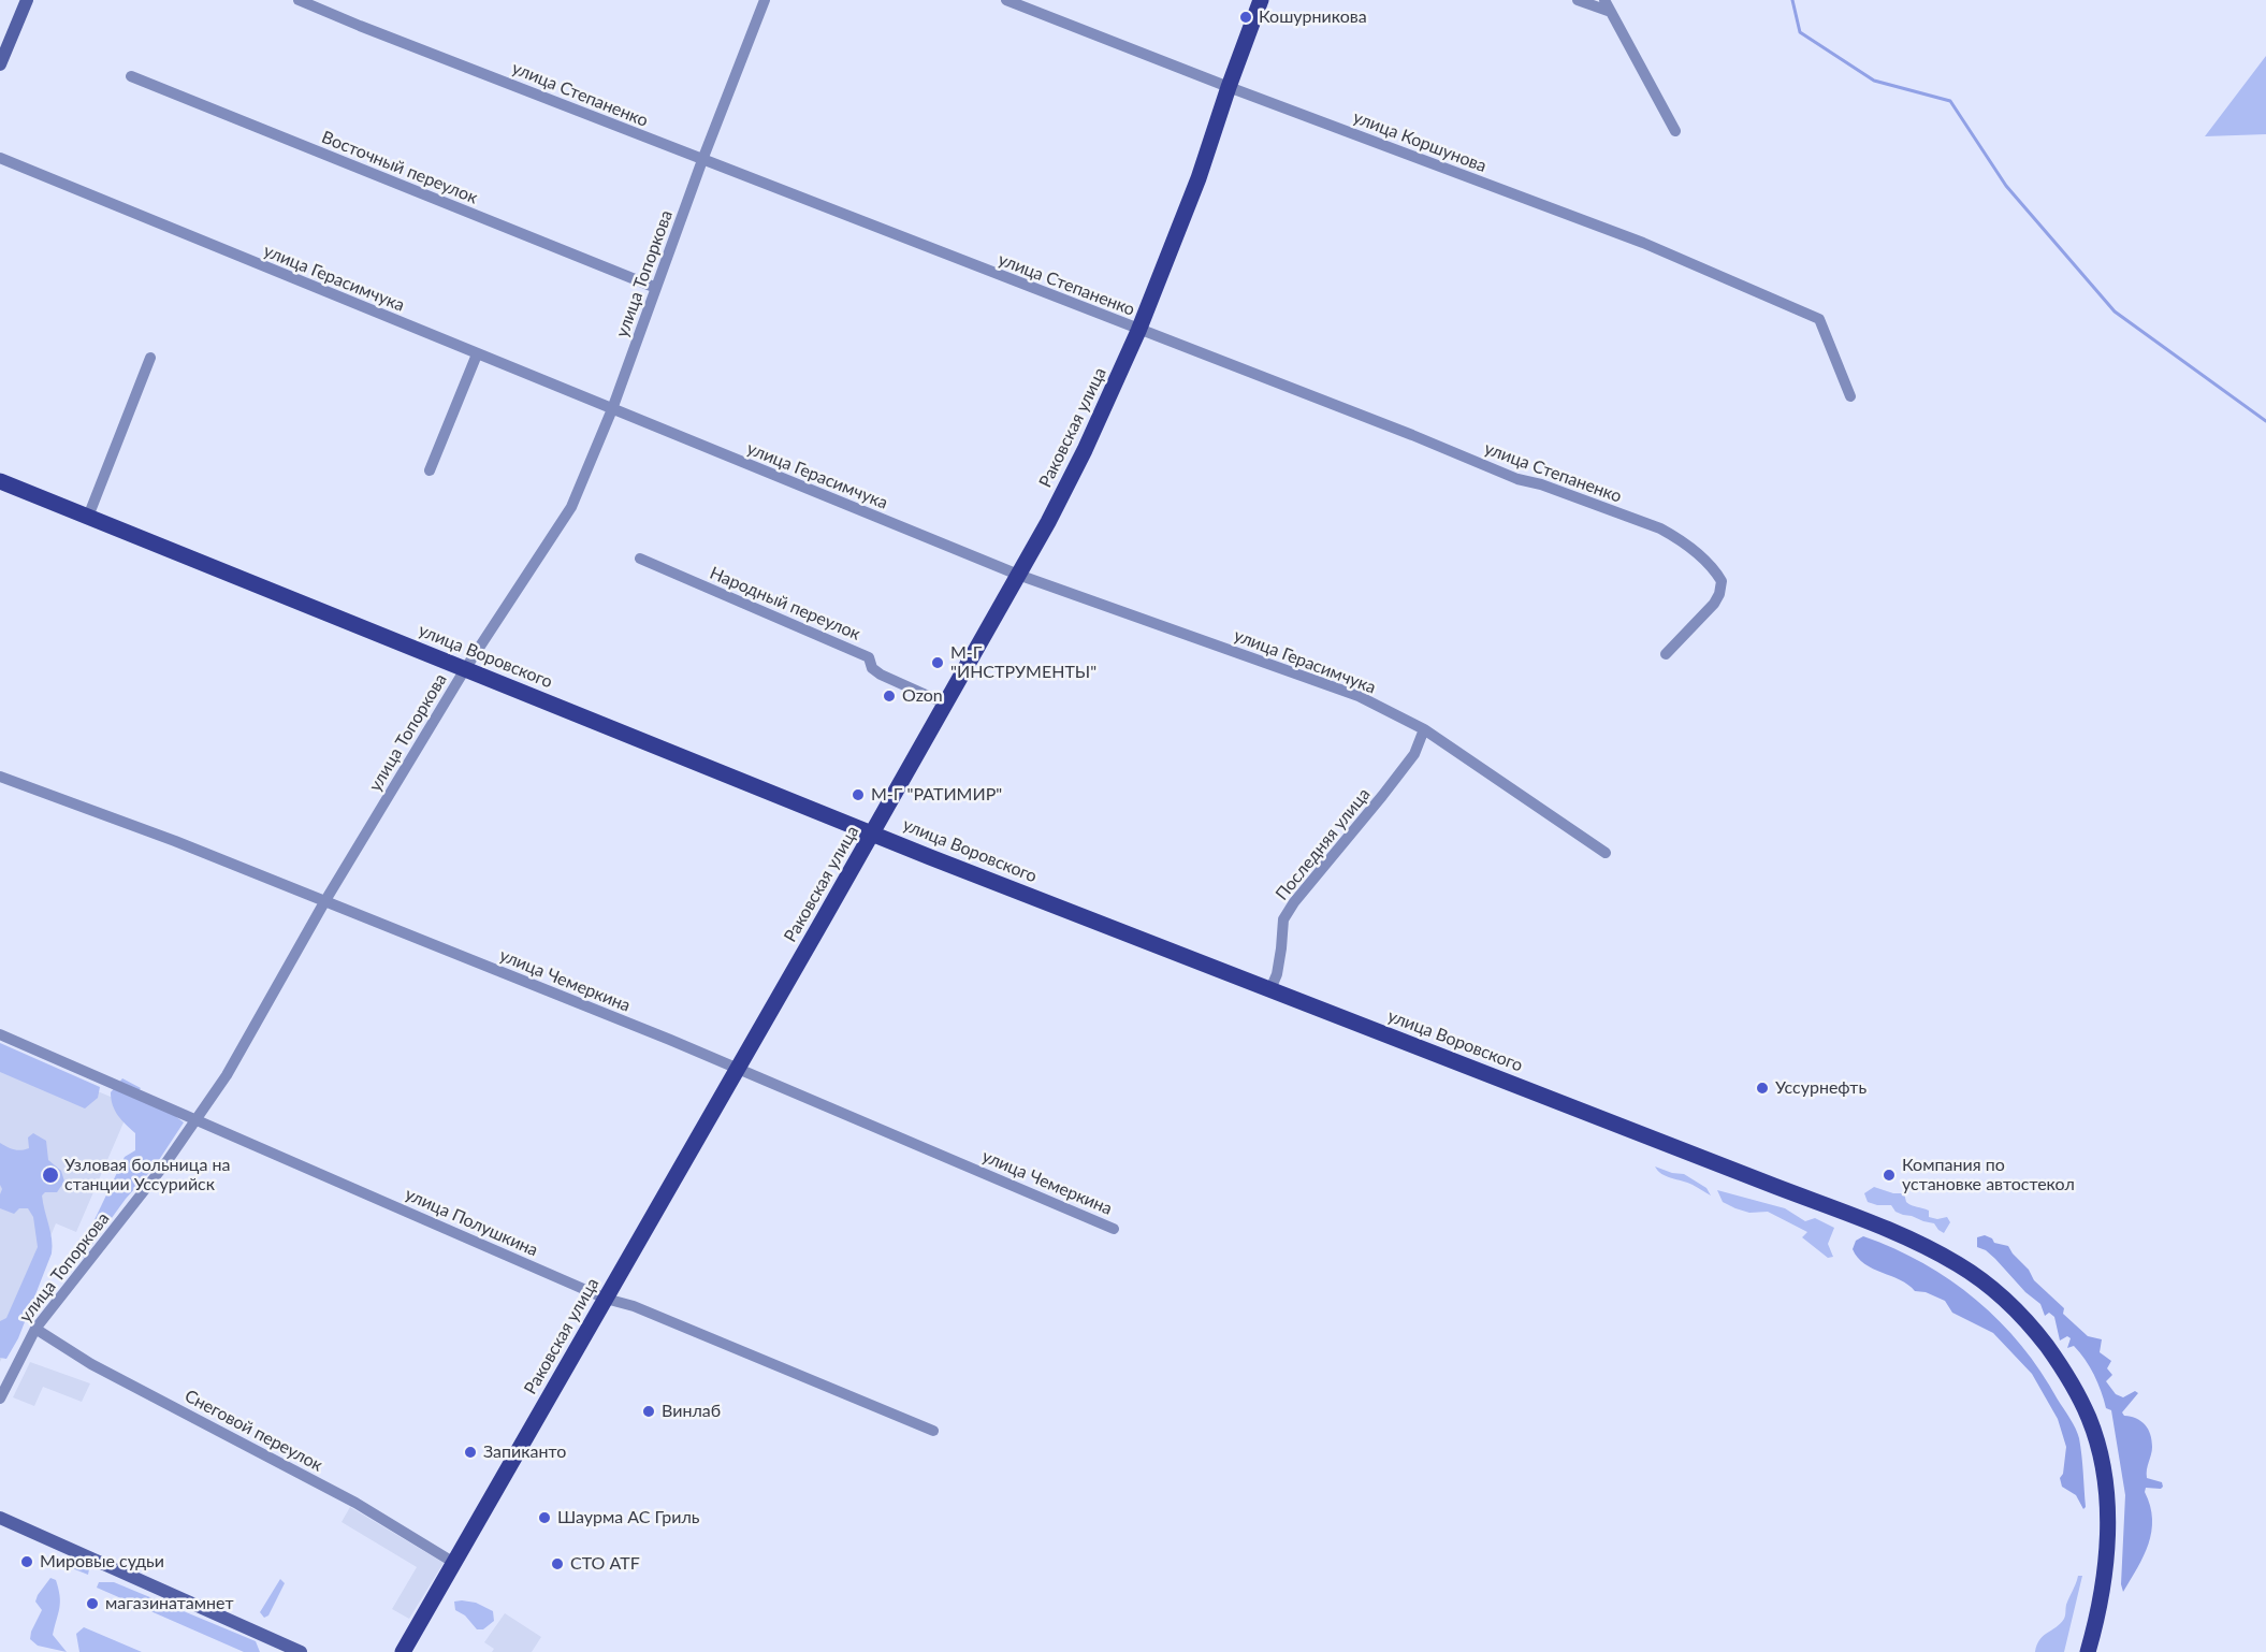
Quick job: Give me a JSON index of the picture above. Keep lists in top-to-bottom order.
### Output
{
  "streets": {
    "main road": ["Раковская улица", "улица Воровского"],
    "street": [
      "улица Степаненко",
      "улица Коршунова",
      "Восточный переулок",
      "улица Топоркова",
      "улица Герасимчука",
      "Народный переулок",
      "Последняя улица",
      "улица Чемеркина",
      "улица Полушкина",
      "Снеговой переулок"
    ]
  },
  "crossings": [
    ["улица Степаненко", "улица Топоркова"],
    ["улица Степаненко", "Раковская улица"],
    ["улица Коршунова", "Раковская улица"],
    ["Восточный переулок", "улица Топоркова"],
    ["улица Топоркова", "улица Герасимчука"],
    ["улица Топоркова", "улица Воровского"],
    ["улица Топоркова", "улица Чемеркина"],
    ["улица Топоркова", "улица Полушкина"],
    ["улица Топоркова", "Снеговой переулок"],
    ["улица Герасимчука", "Раковская улица"],
    ["улица Герасимчука", "Последняя улица"],
    ["Раковская улица", "Народный переулок"],
    ["Раковская улица", "улица Воровского"],
    ["Раковская улица", "улица Чемеркина"],
    ["Раковская улица", "улица Полушкина"],
    ["Раковская улица", "Снеговой переулок"],
    ["улица Воровского", "Последняя улица"]
  ],
  "places": [
    "Кошурникова",
    "М-Г \"ИНСТРУМЕНТЫ\"",
    "Ozon",
    "М-Г \"РАТИМИР\"",
    "Уссурнефть",
    "Узловая больница на станции Уссурийск",
    "Компания по установке автостекол",
    "Винлаб",
    "Запиканто",
    "Шаурма АС Гриль",
    "Мировые судьи",
    "СТО ATF",
    "магазинатамнет"
  ]
}
